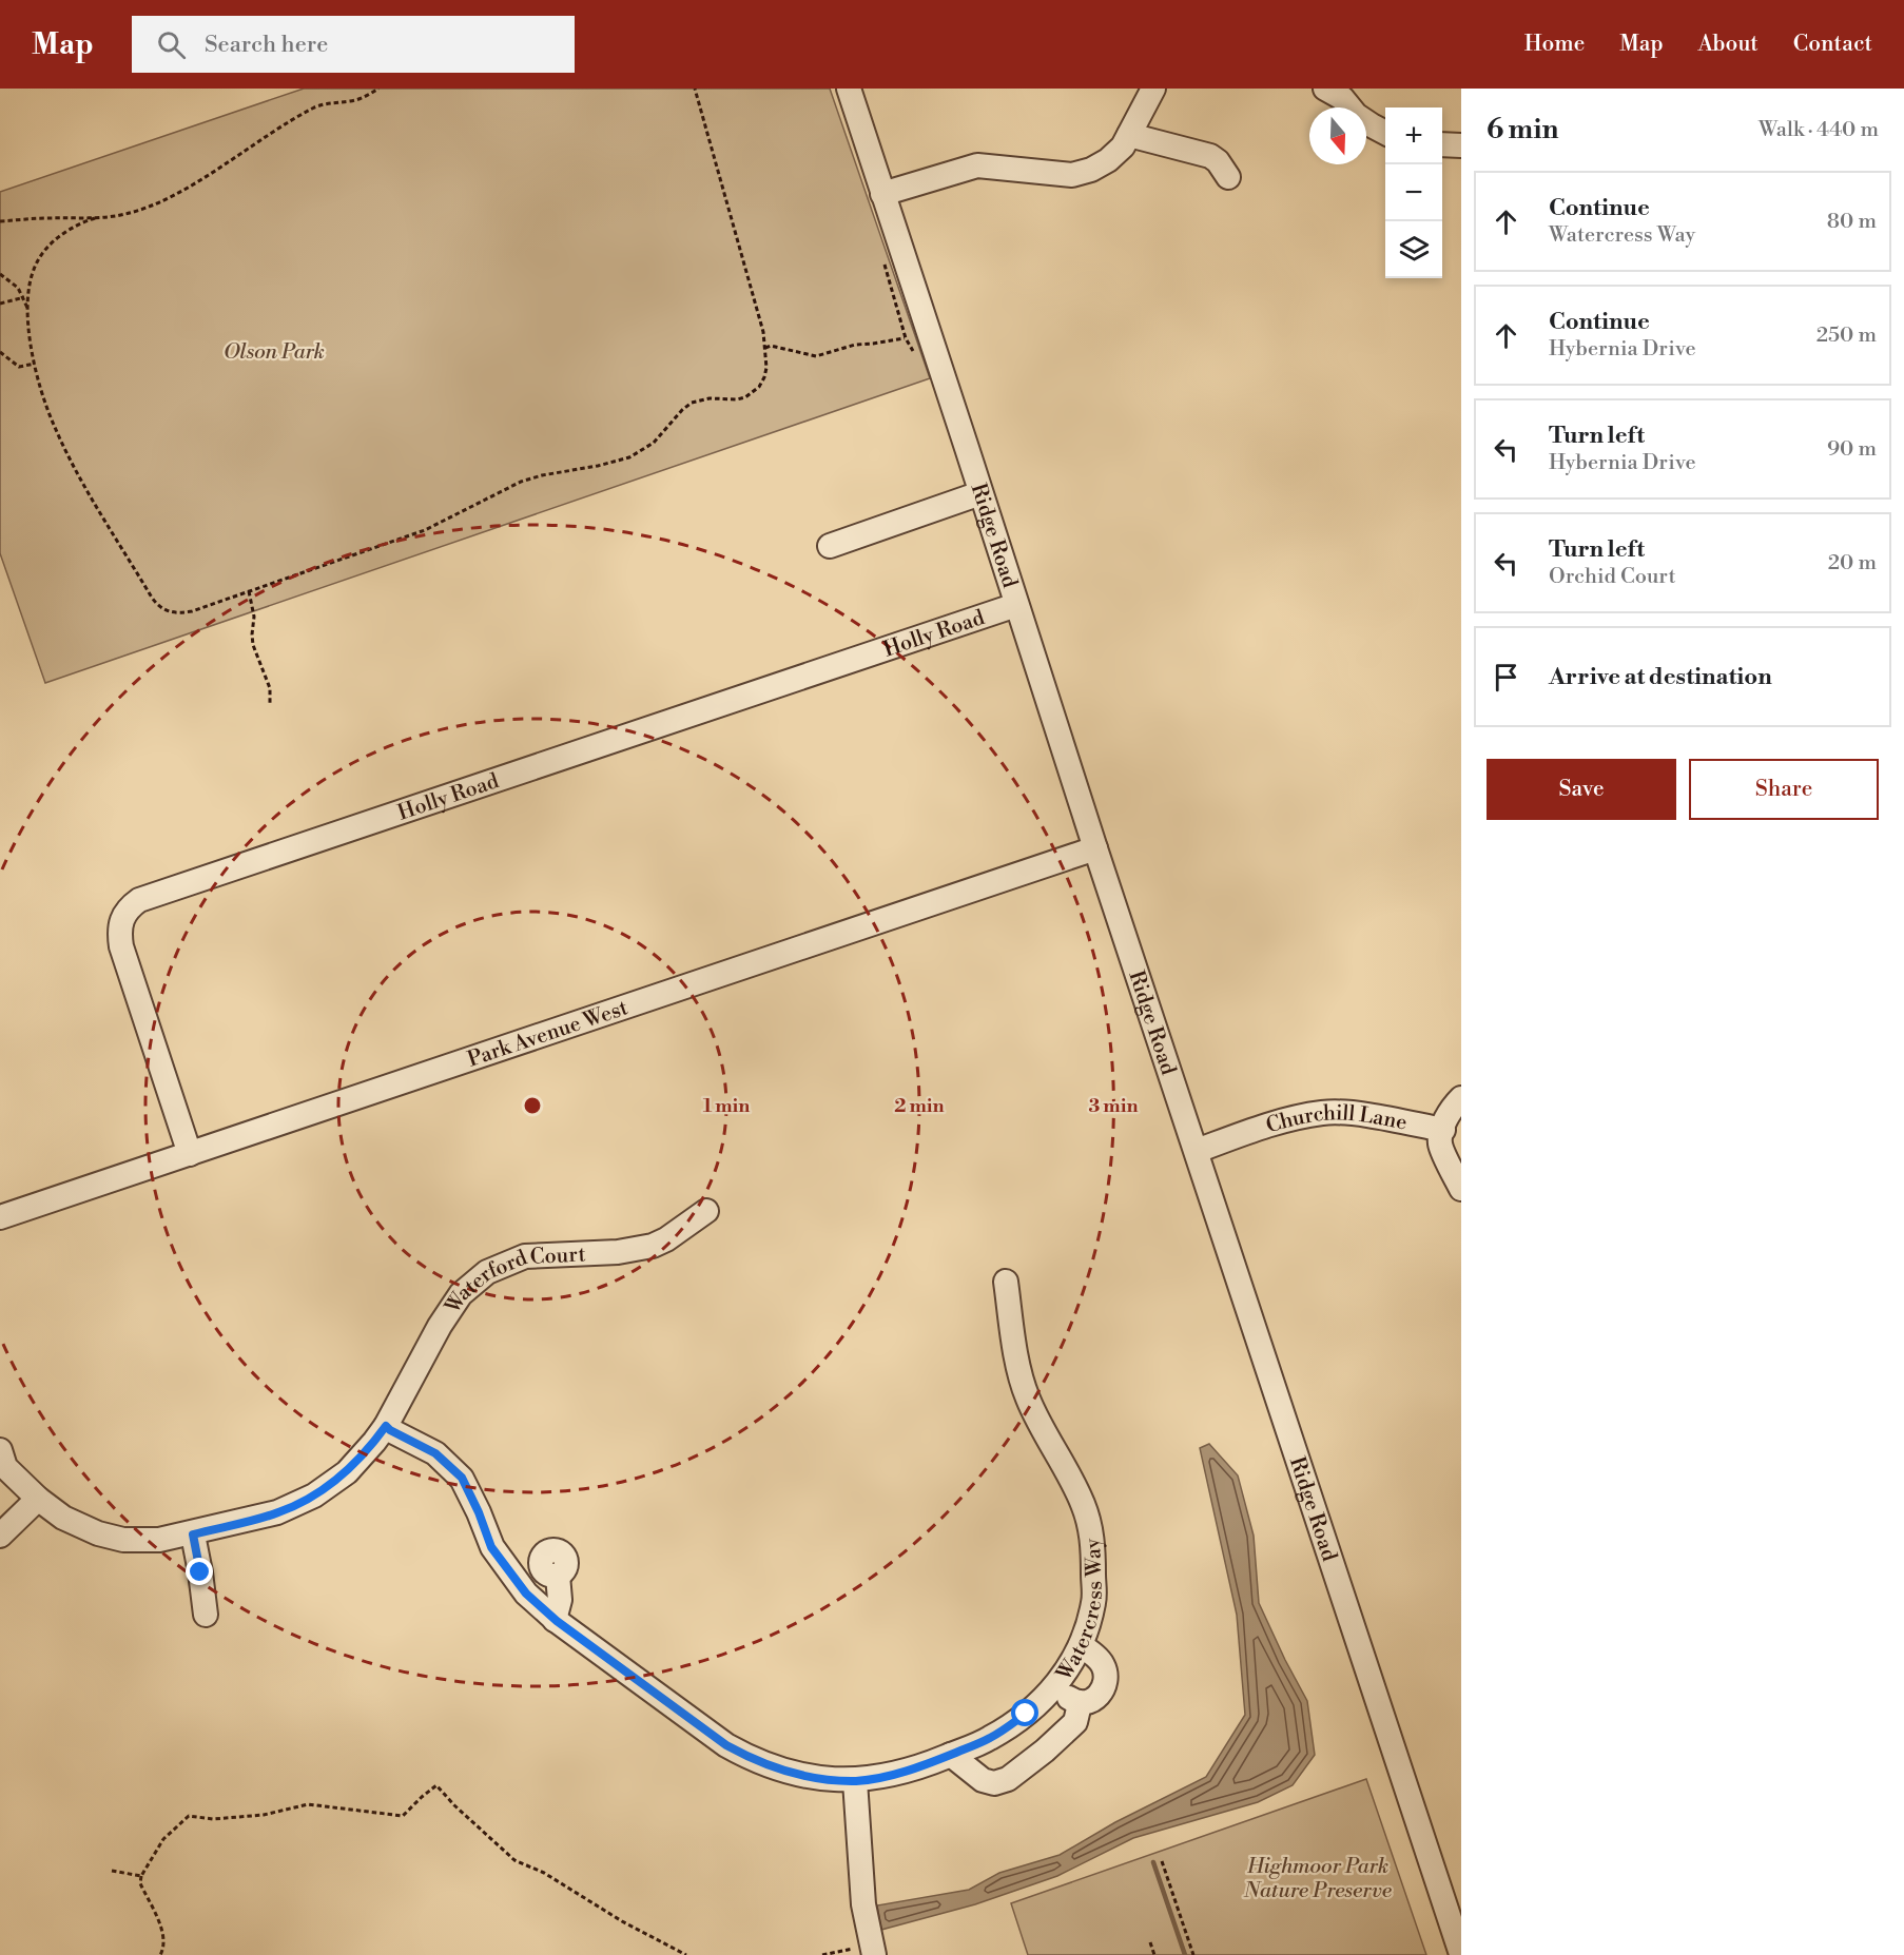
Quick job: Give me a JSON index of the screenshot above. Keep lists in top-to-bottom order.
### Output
{
  "streets": {
    "street": [
      "Ridge Road",
      "Holly Road",
      "Park Avenue West",
      "Churchill Lane",
      "Waterford Court",
      "Watercress Way"
    ]
  },
  "crossings": [
    ["Ridge Road", "Holly Road"],
    ["Ridge Road", "Park Avenue West"],
    ["Ridge Road", "Churchill Lane"],
    ["Holly Road", "Park Avenue West"],
    ["Waterford Court", "Watercress Way"]
  ],
  "parks": ["Olson Park", "Highmoor Park Nature Preserve"],
  "north": "bottom",
  "page": {
    "header": "Map",
    "search": "Search here",
    "nav": [
      "Home",
      "Map",
      "About",
      "Contact"
    ],
    "heading": ["6 min", "Walk · 440 m"],
    "map_buttons": ["+", "−"],
    "list": [
      ["Continue", "Watercress Way", "80 m"],
      ["Continue", "Hybernia Drive", "250 m"],
      ["Turn left", "Hybernia Drive", "90 m"],
      ["Turn left", "Orchid Court", "20 m"],
      "Arrive at destination"
    ],
    "buttons": ["Save", "Share"]
  },
  "rings": ["1 min", "2 min", "3 min"]
}
